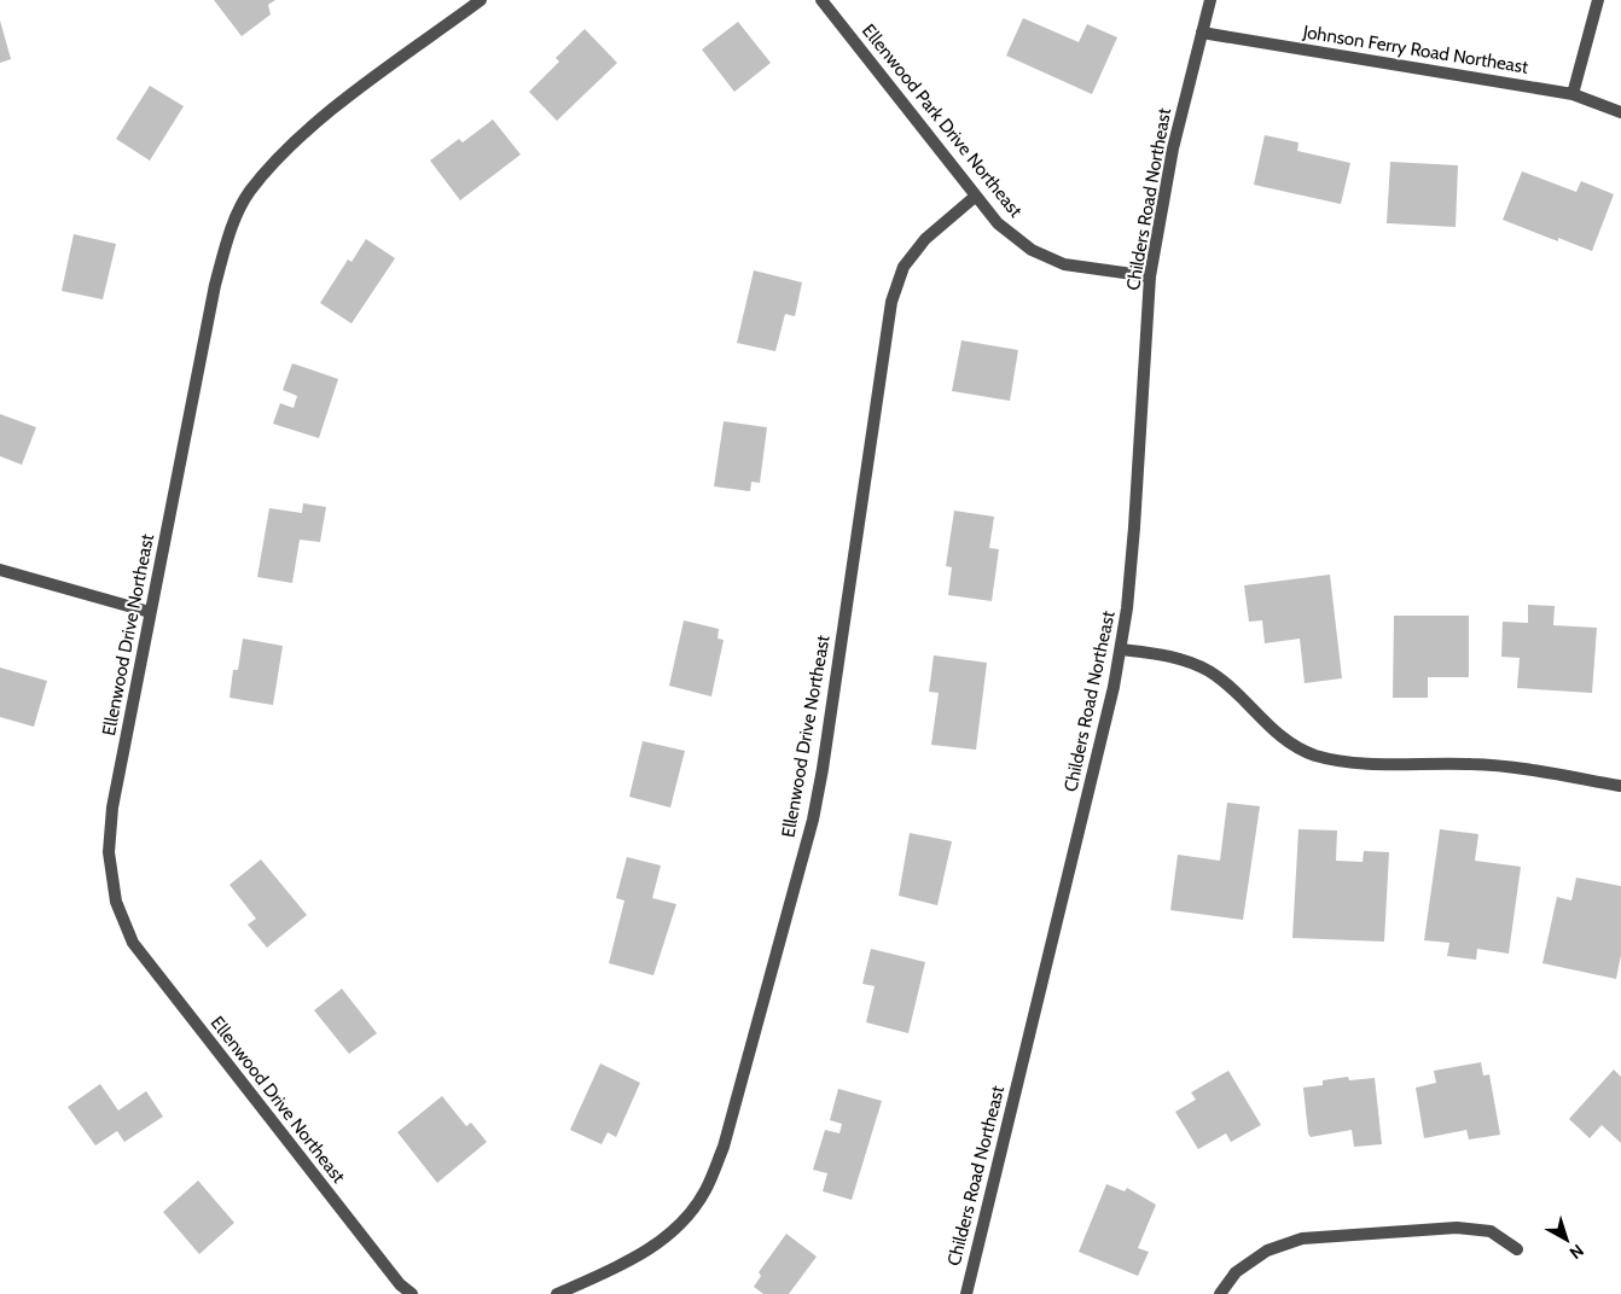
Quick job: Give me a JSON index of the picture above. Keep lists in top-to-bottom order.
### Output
{
  "streets": {
    "street": [
      "Johnson Ferry Road Northeast",
      "Ellenwood Park Drive Northeast",
      "Childers Road Northeast",
      "Ellenwood Drive Northeast"
    ]
  },
  "crossings": [
    ["Johnson Ferry Road Northeast", "Childers Road Northeast"],
    ["Ellenwood Park Drive Northeast", "Childers Road Northeast"],
    ["Ellenwood Park Drive Northeast", "Ellenwood Drive Northeast"]
  ],
  "north": "bottom right"
}
